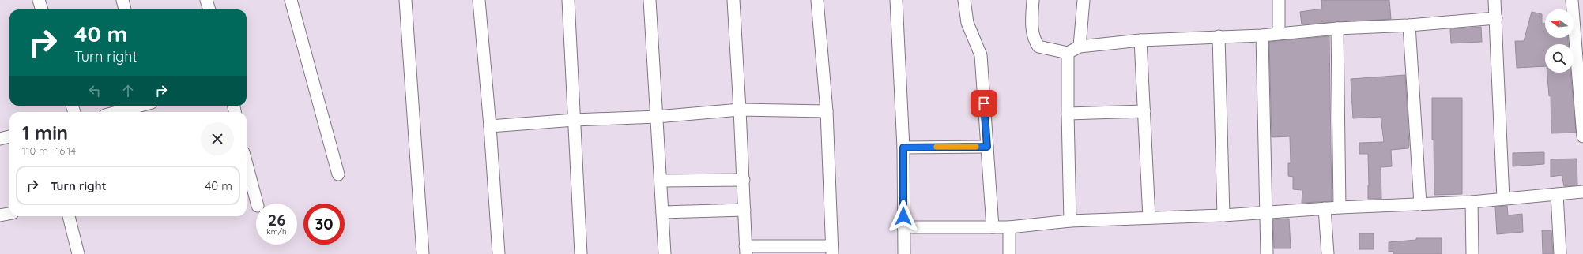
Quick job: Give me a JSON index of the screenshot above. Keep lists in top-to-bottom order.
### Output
{
  "north": "left",
  "page": {
    "turn": ["40 m", "Turn right"],
    "heading": ["1 min", "110 m · 16:14"],
    "list": [
      {
        "name": "Turn right",
        "value": "40 m"
      }
    ],
    "speed": "26 km/h",
    "limit": "30"
  }
}
